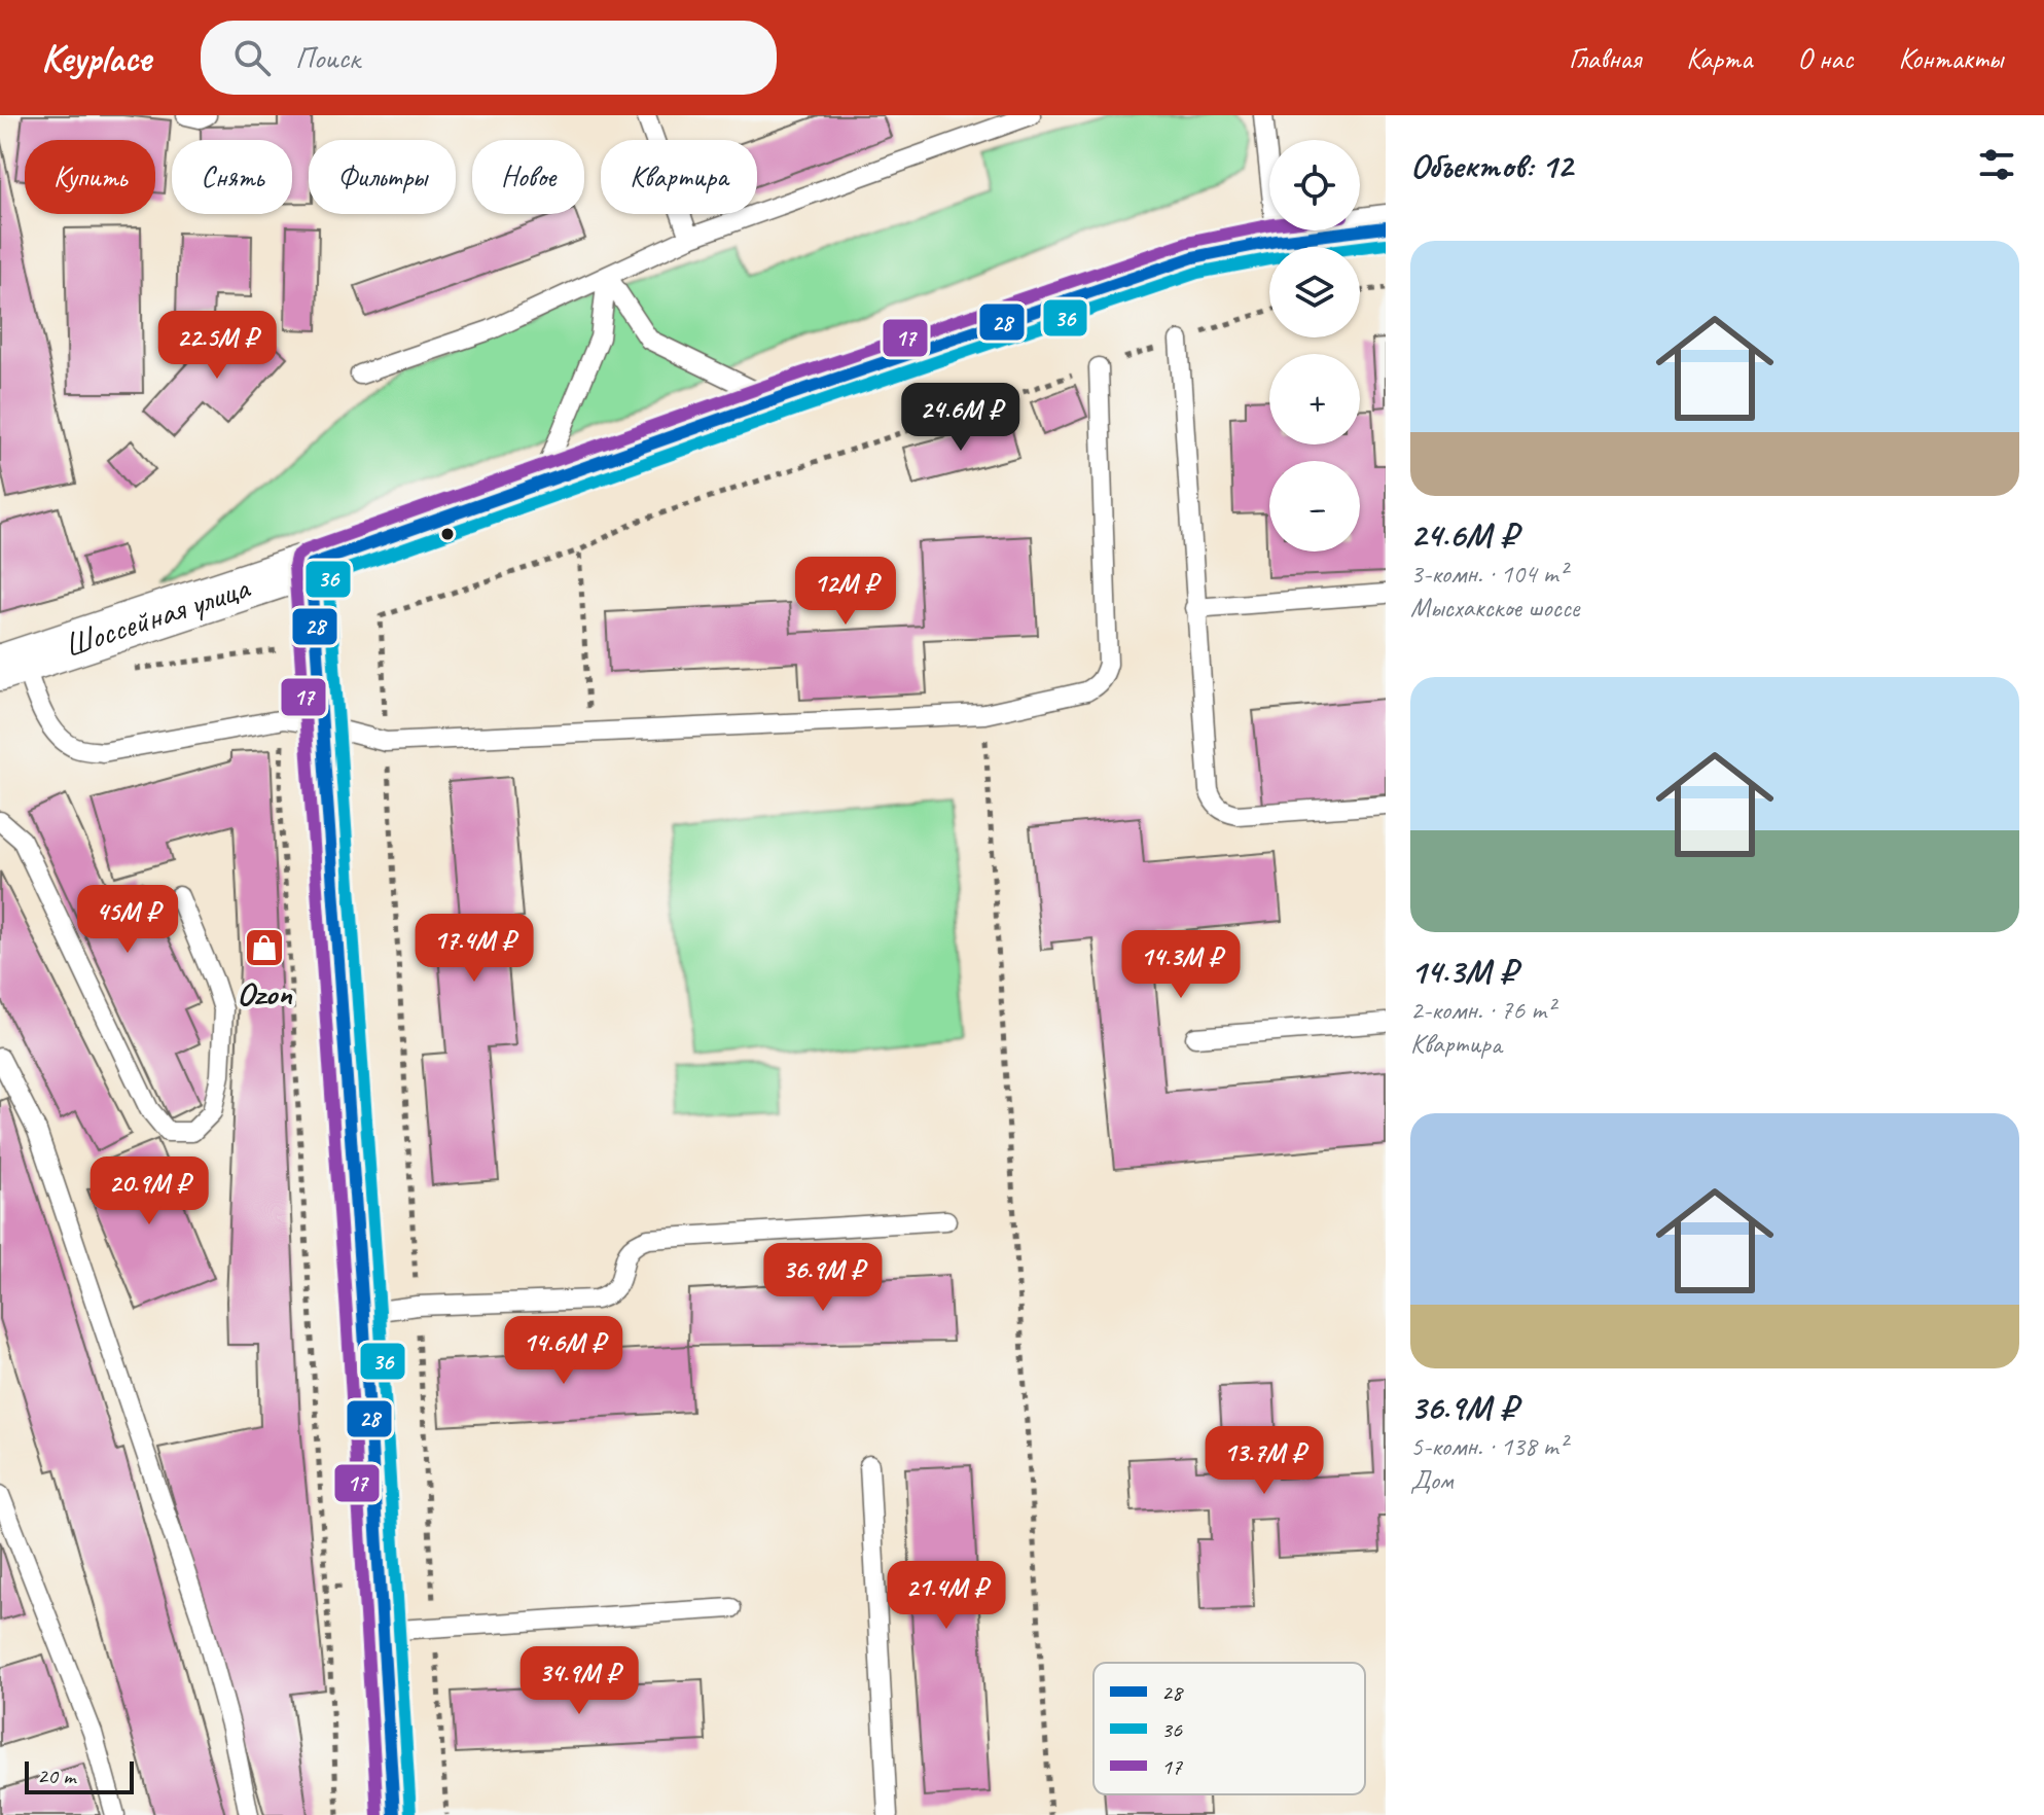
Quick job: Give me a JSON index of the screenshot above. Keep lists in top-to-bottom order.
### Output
{
  "streets": {
    "street": ["Шоссейная улица"]
  },
  "places": {
    "shop": ["Ozon"]
  },
  "lines": ["transit line 17", "transit line 28", "transit line 36"],
  "legend": ["28", "36", "17"],
  "scale_bar": "20 m",
  "page": {
    "header": "Keyplace",
    "search": "Поиск",
    "nav": [
      "Главная",
      "Карта",
      "О нас",
      "Контакты"
    ],
    "heading": "Объектов: 12",
    "map_buttons": ["+", "−"],
    "chip": [
      "Купить",
      "Снять",
      "Фильтры",
      "Новое",
      "Квартира"
    ],
    "list": [
      {
        "name": "24.6M ₽",
        "note": "3-комн. · 104 m² · Мысхакское шоссе"
      },
      {
        "name": "14.3M ₽",
        "note": "2-комн. · 76 m² · Квартира"
      },
      {
        "name": "36.9M ₽",
        "note": "5-комн. · 138 m² · Дом"
      }
    ],
    "price": [
      "22.5M ₽",
      "24.6M ₽",
      "12M ₽",
      "45M ₽",
      "17.4M ₽",
      "14.3M ₽",
      "20.9M ₽",
      "36.9M ₽",
      "14.6M ₽",
      "13.7M ₽",
      "21.4M ₽",
      "34.9M ₽"
    ],
    "scale": "20 m"
  }
}
